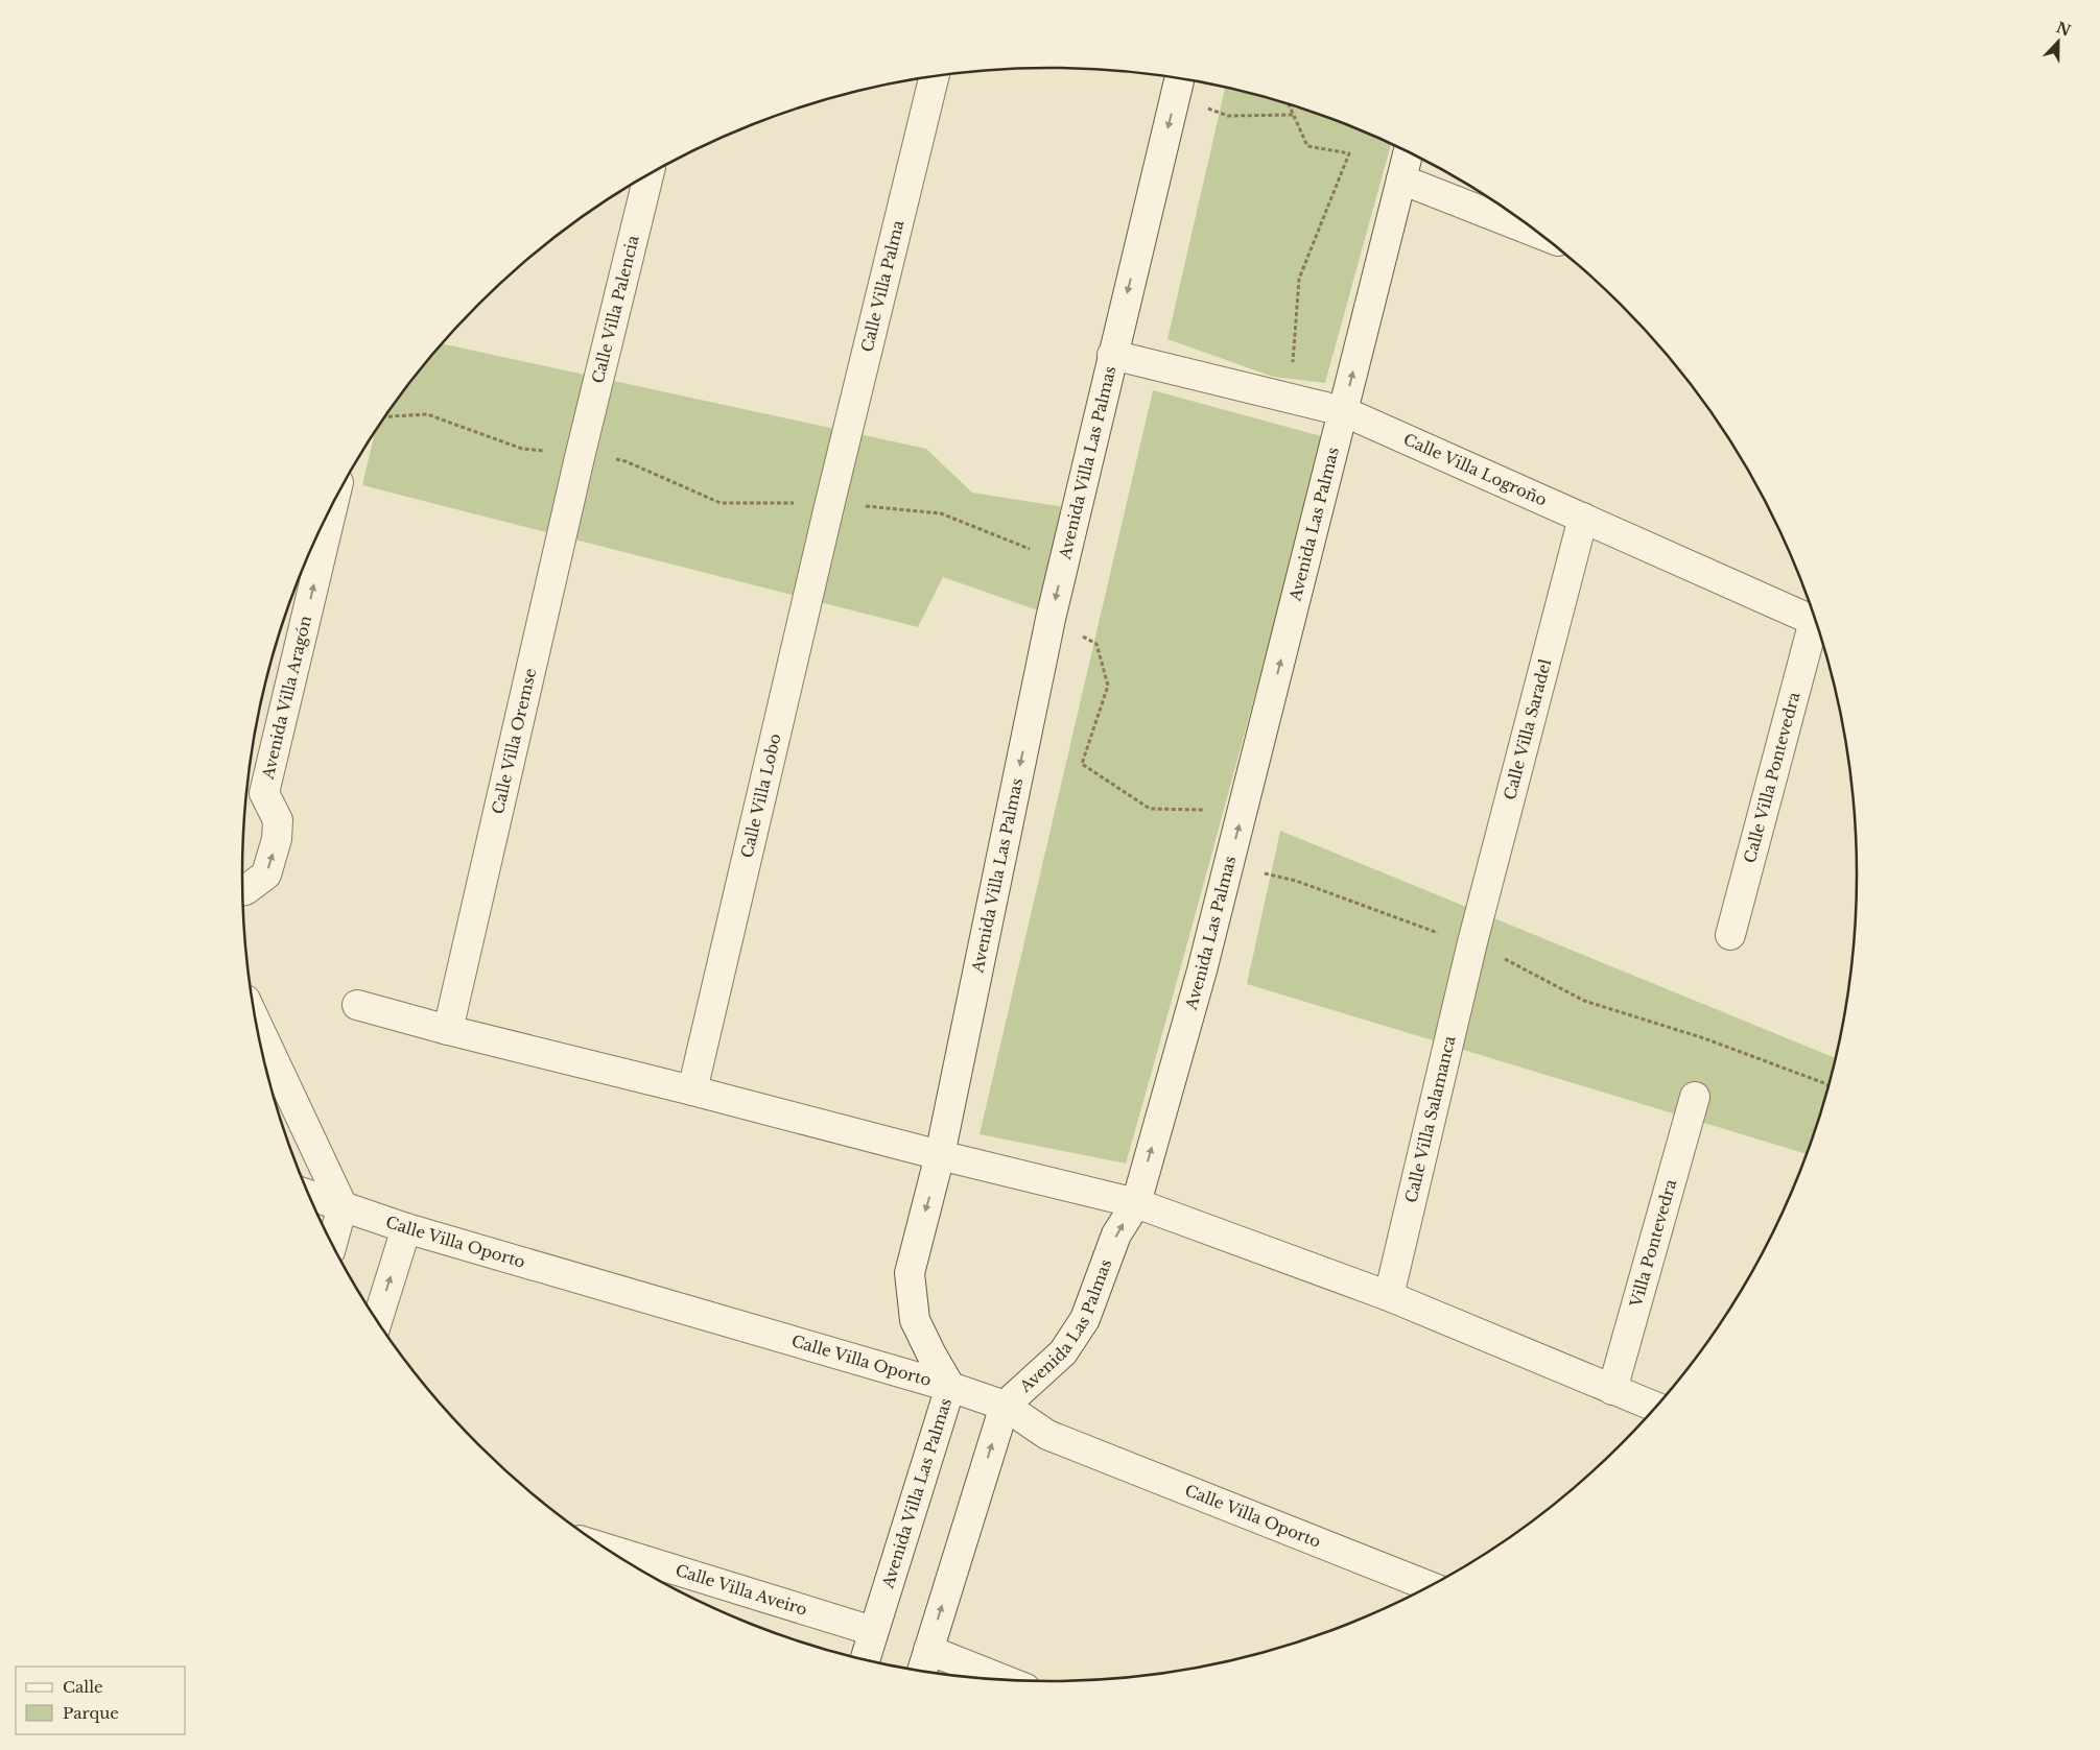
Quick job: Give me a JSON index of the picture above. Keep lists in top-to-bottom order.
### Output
{
  "streets": {
    "street": [
      "Calle Villa Palma",
      "Calle Villa Palencia",
      "Avenida Villa Las Palmas",
      "Calle Villa Logroño",
      "Avenida Las Palmas",
      "Avenida Villa Aragón",
      "Calle Villa Saradel",
      "Calle Villa Oremse",
      "Calle Villa Pontevedra",
      "Calle Villa Lobo",
      "Calle Villa Salamanca",
      "Calle Villa Oporto",
      "Villa Pontevedra",
      "Calle Villa Aveiro"
    ]
  },
  "crossings": [
    ["Calle Villa Palma", "Calle Villa Lobo"],
    ["Calle Villa Palencia", "Calle Villa Oremse"],
    ["Avenida Villa Las Palmas", "Calle Villa Logroño"],
    ["Avenida Villa Las Palmas", "Calle Villa Oporto"],
    ["Avenida Villa Las Palmas", "Calle Villa Aveiro"],
    ["Calle Villa Logroño", "Avenida Las Palmas"],
    ["Calle Villa Logroño", "Calle Villa Saradel"],
    ["Avenida Las Palmas", "Calle Villa Oporto"],
    ["Calle Villa Saradel", "Calle Villa Salamanca"]
  ],
  "one_way": ["Avenida Villa Las Palmas", "Avenida Las Palmas", "Avenida Villa Aragón"],
  "legend": ["Calle", "Parque"],
  "north": "top"
}
